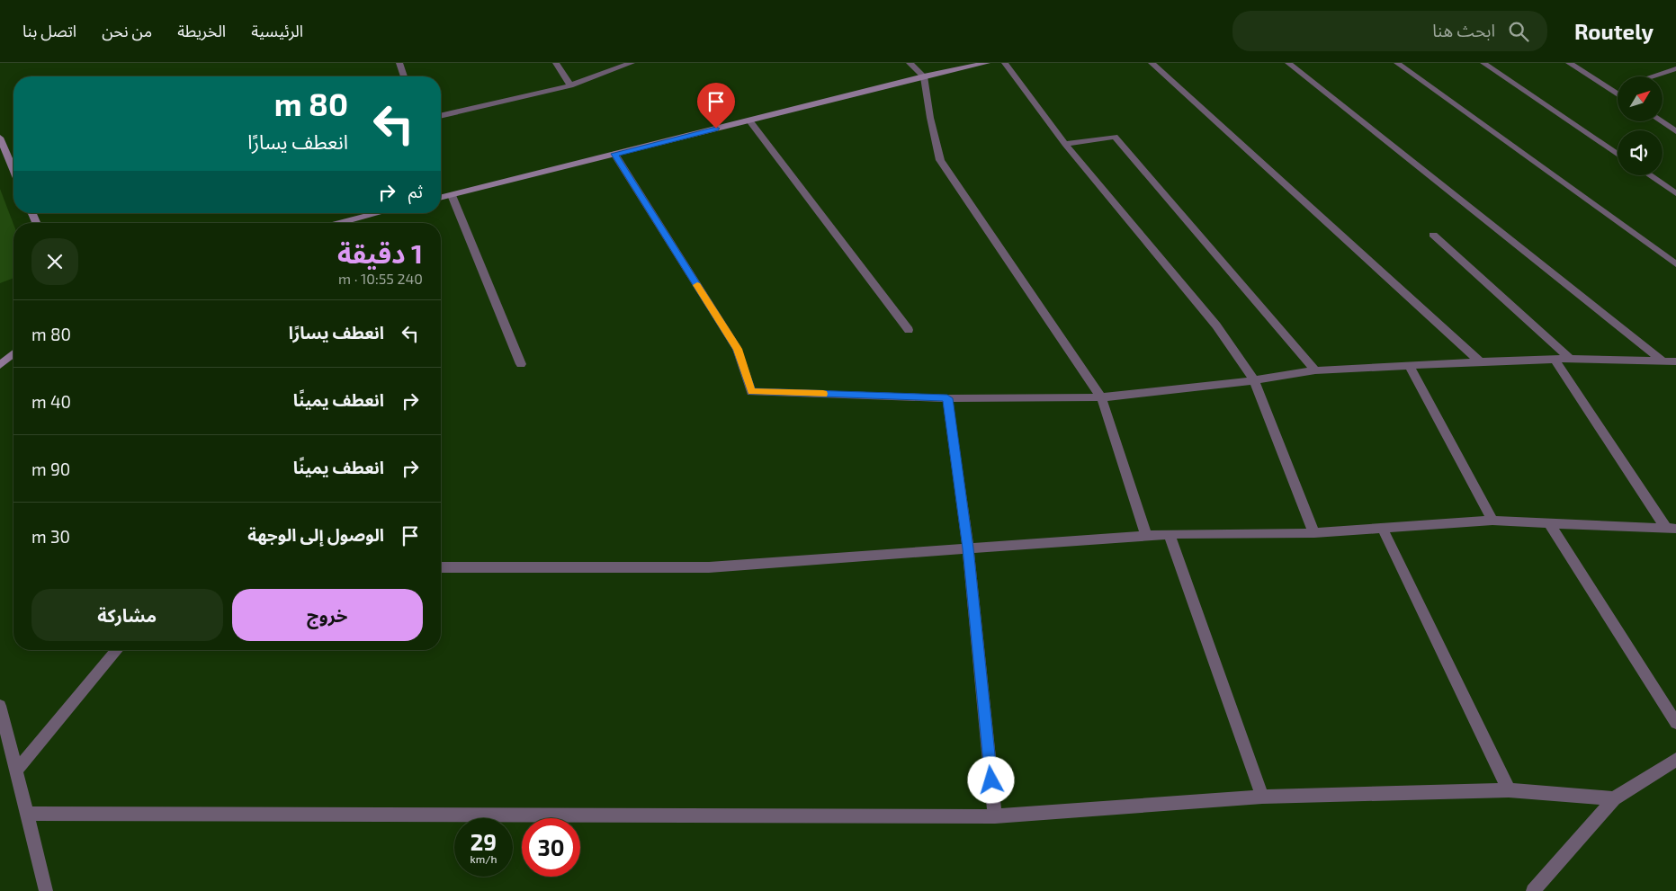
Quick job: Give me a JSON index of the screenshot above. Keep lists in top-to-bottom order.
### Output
{
  "north": "top right",
  "page": {
    "header": "Routely",
    "search": "ابحث هنا",
    "nav": [
      "الرئيسية",
      "الخريطة",
      "من نحن",
      "اتصل بنا"
    ],
    "turn": ["80 m", "انعطف يسارًا"],
    "then": "ثم",
    "heading": ["1 دقيقة", "240 m · 10:55"],
    "list": [
      {
        "name": "انعطف يسارًا",
        "value": "80 m"
      },
      {
        "name": "انعطف يمينًا",
        "value": "40 m"
      },
      {
        "name": "انعطف يمينًا",
        "value": "90 m"
      },
      {
        "name": "الوصول إلى الوجهة",
        "value": "30 m"
      }
    ],
    "buttons": ["خروج", "مشاركة"],
    "speed": "29 km/h",
    "limit": "30"
  }
}
